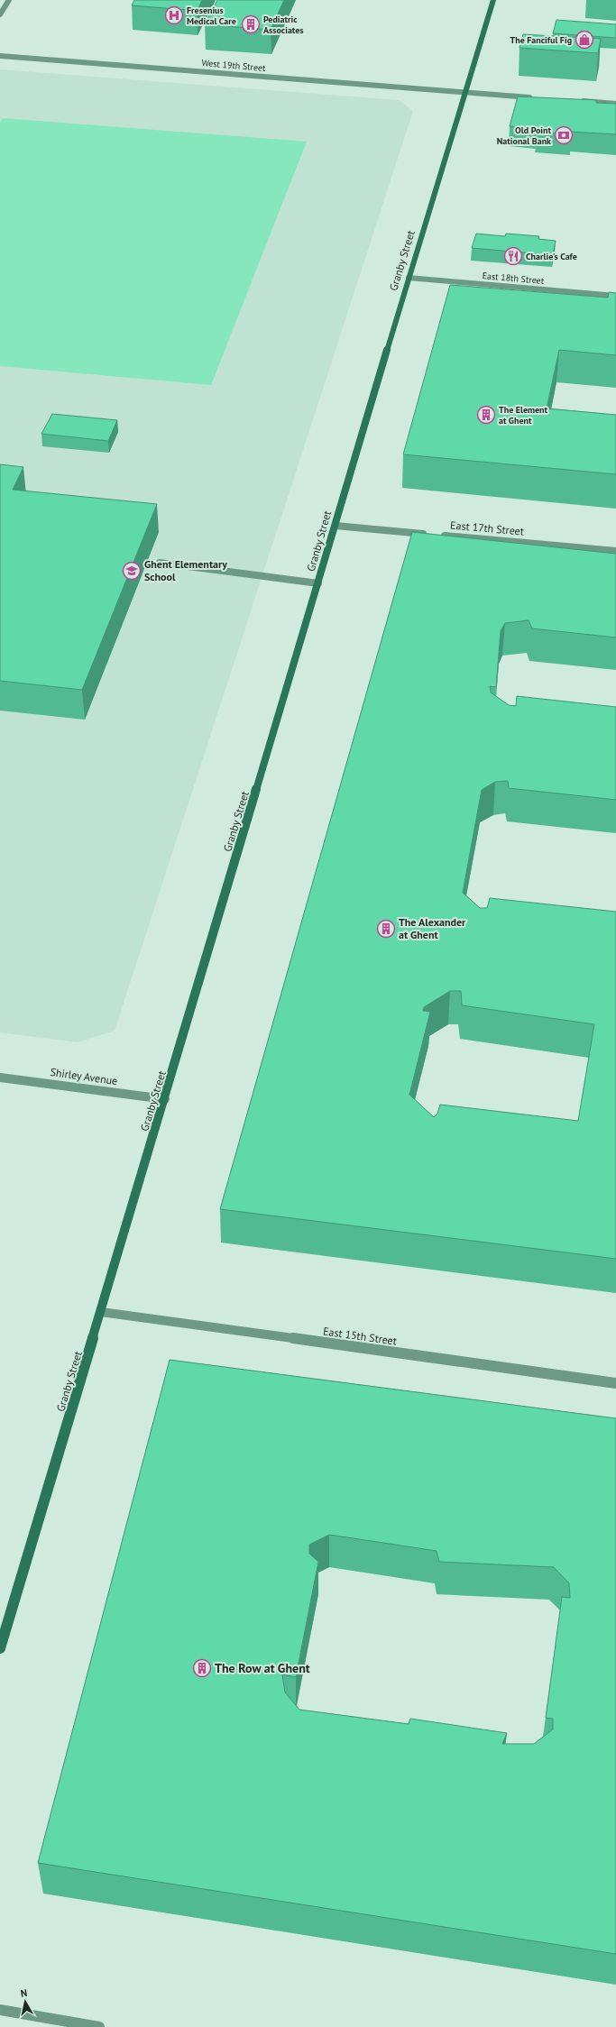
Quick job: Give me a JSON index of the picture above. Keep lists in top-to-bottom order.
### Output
{
  "streets": {
    "street": [
      "West 19th Street",
      "Granby Street",
      "East 18th Street",
      "East 17th Street",
      "Shirley Avenue",
      "East 15th Street"
    ]
  },
  "crossings": [
    ["West 19th Street", "Granby Street"],
    ["Granby Street", "East 18th Street"],
    ["Granby Street", "East 17th Street"],
    ["Granby Street", "Shirley Avenue"],
    ["Granby Street", "East 15th Street"]
  ],
  "places": {
    "hospital": ["Fresenius Medical Care"],
    "building": [
      "Pediatric Associates",
      "The Element at Ghent",
      "The Alexander at Ghent",
      "The Row at Ghent"
    ],
    "shop": ["The Fanciful Fig"],
    "bank": ["Old Point National Bank"],
    "restaurant": ["Charlie's Cafe"],
    "school or university": ["Ghent Elementary School"]
  },
  "north": "top"
}
